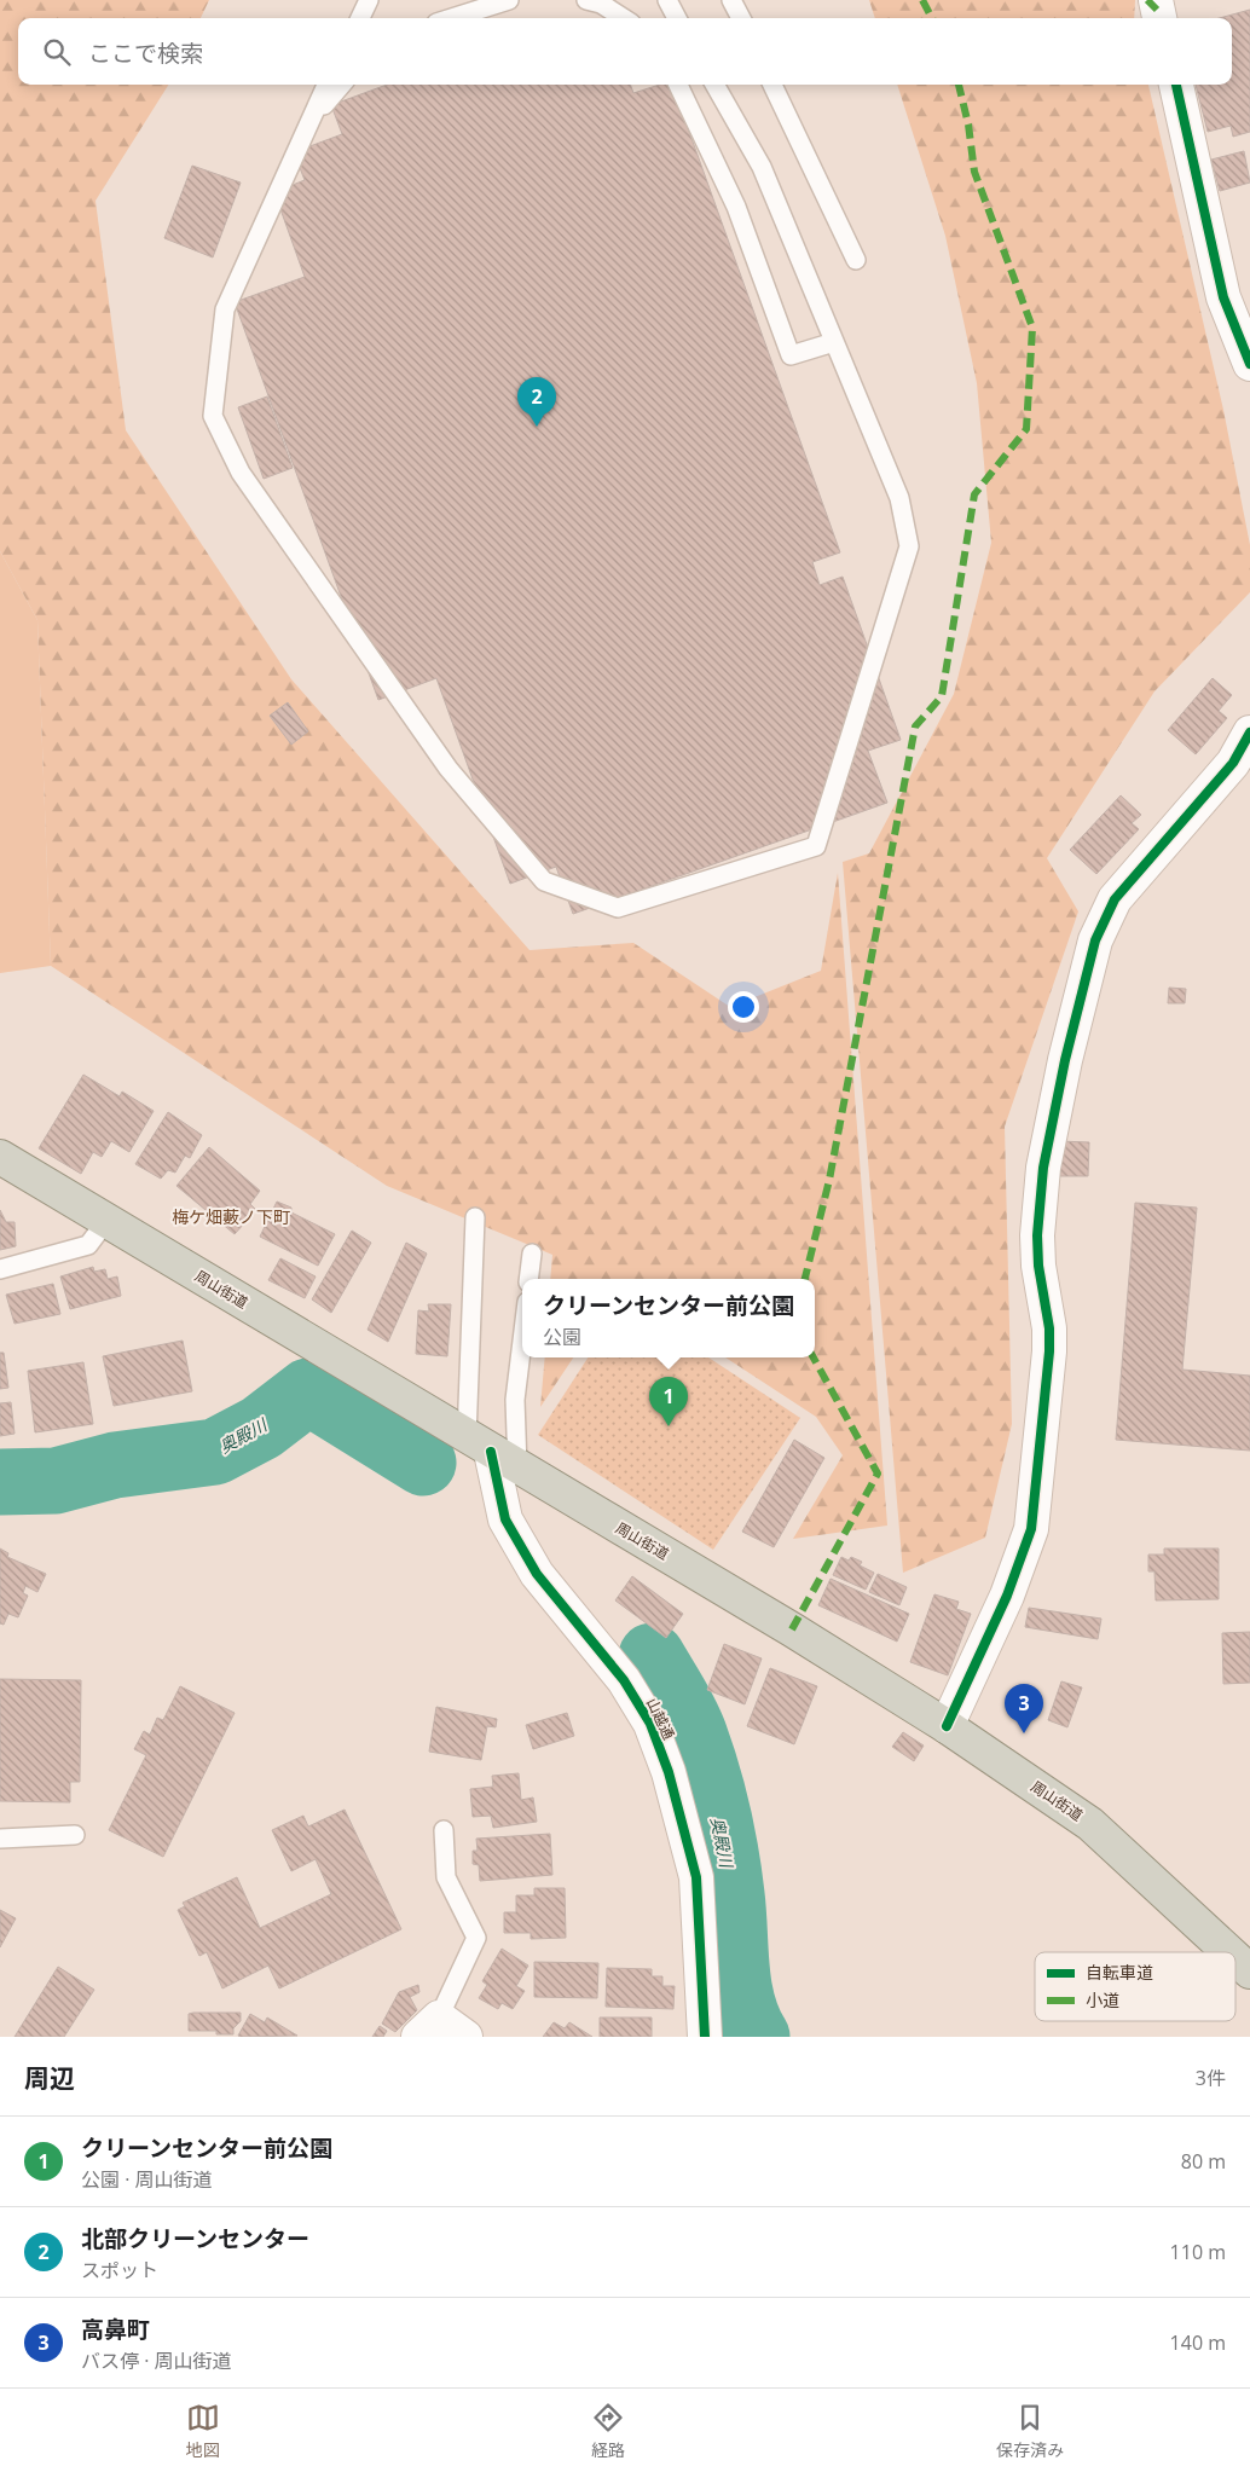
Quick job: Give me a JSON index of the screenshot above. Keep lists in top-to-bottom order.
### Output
{
  "streets": {
    "highway": ["周山街道"],
    "street": ["山越通"]
  },
  "crossings": [
    ["周山街道", "山越通"]
  ],
  "districts": ["梅ケ畑藪ノ下町"],
  "water": ["奥殿川"],
  "legend": ["自転車道", "小道"],
  "page": {
    "search": "ここで検索",
    "pins": ["2", "1", "3"],
    "popup": ["クリーンセンター前公園", "公園"],
    "heading": ["周辺", "3件"],
    "list": [
      {
        "mark": "1",
        "name": "クリーンセンター前公園",
        "note": "公園 · 周山街道",
        "value": "80 m"
      },
      {
        "mark": "2",
        "name": "北部クリーンセンター",
        "note": "スポット",
        "value": "110 m"
      },
      {
        "mark": "3",
        "name": "高鼻町",
        "note": "バス停 · 周山街道",
        "value": "140 m"
      }
    ],
    "nav": ["地図", "経路", "保存済み"]
  }
}
